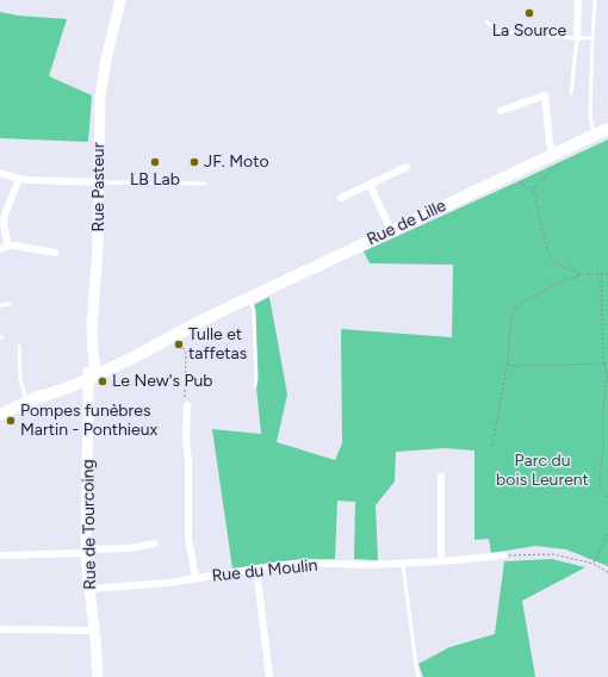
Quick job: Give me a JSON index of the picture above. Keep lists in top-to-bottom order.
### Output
{
  "streets": {
    "main road": ["Rue Pasteur", "Rue de Lille", "Rue de Tourcoing"],
    "street": ["Rue du Moulin"]
  },
  "crossings": [
    ["Rue Pasteur", "Rue de Lille"],
    ["Rue Pasteur", "Rue de Tourcoing"],
    ["Rue de Lille", "Rue de Tourcoing"],
    ["Rue de Tourcoing", "Rue du Moulin"]
  ],
  "parks": ["Parc du bois Leurent"],
  "places": [
    "La Source",
    "LB Lab",
    "JF. Moto",
    "Tulle et taffetas",
    "Le New's Pub",
    "Pompes funèbres Martin - Ponthieux"
  ]
}
